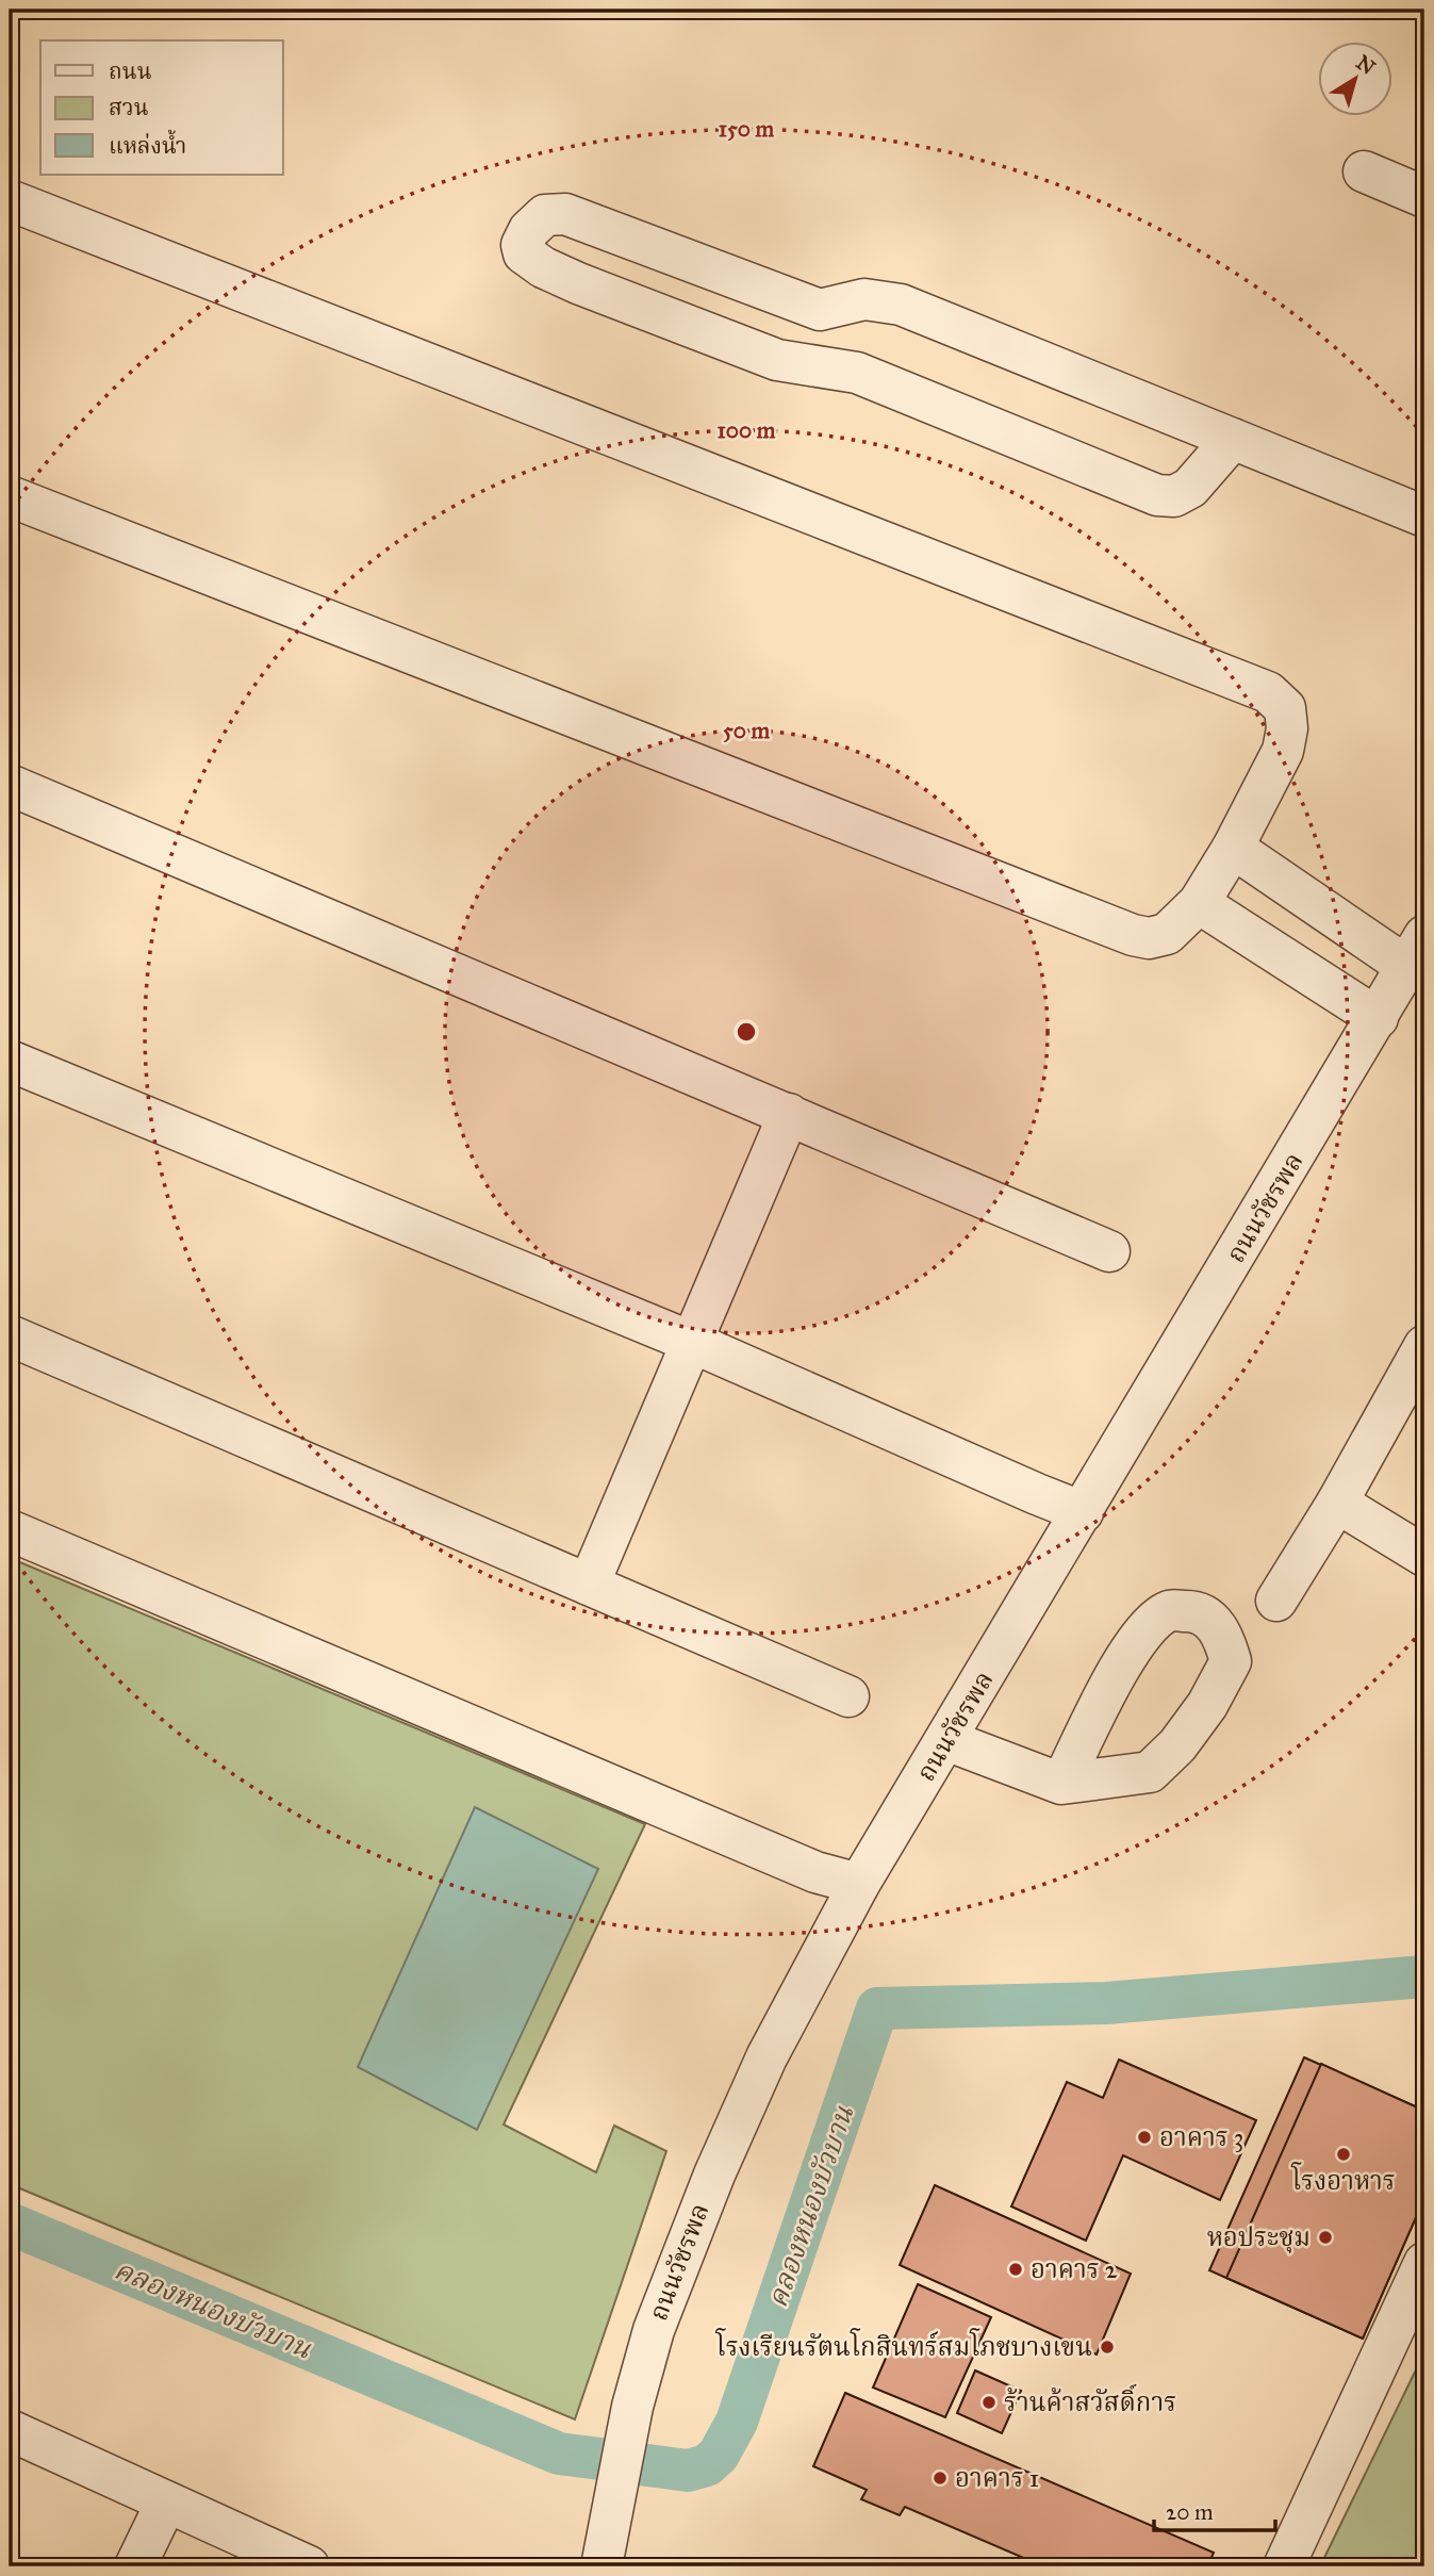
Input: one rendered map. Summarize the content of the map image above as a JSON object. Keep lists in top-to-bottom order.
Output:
{
  "streets": {
    "street": ["ถนนวัชรพล"]
  },
  "water": ["คลองหนองบัวบาน"],
  "places": [
    "อาคาร 3",
    "โรงอาหาร",
    "หอประชุม",
    "อาคาร 2",
    "โรงเรียนรัตนโกสินทร์สมโภชบางเขน",
    "ร้านค้าสวัสดิ์การ",
    "อาคาร 1"
  ],
  "legend": ["ถนน", "สวน", "แหล่งน้ำ"],
  "scale_bar": "20 m",
  "north": "top right",
  "rings": ["150 m", "100 m", "50 m"]
}
